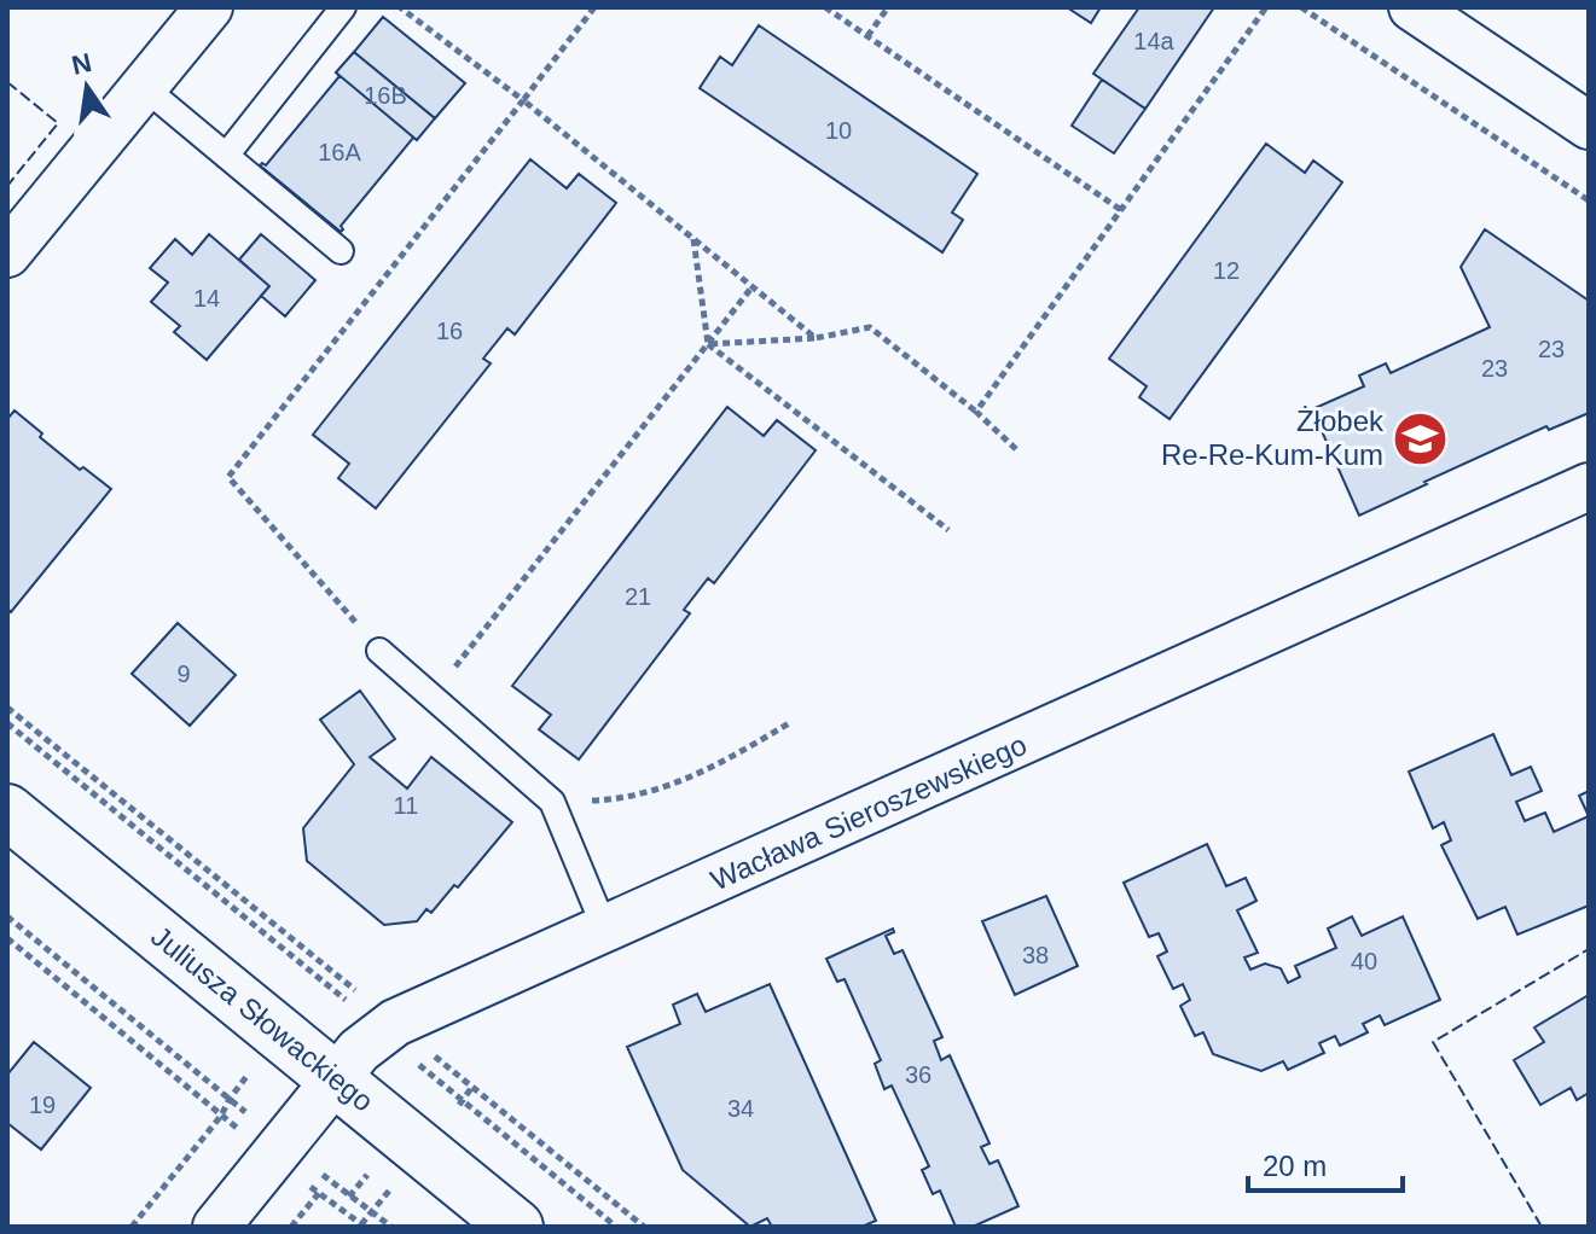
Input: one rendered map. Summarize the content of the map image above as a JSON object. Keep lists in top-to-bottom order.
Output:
{
  "streets": {
    "street": ["Wacława Sieroszewskiego", "Juliusza Słowackiego"]
  },
  "crossings": [
    ["Wacława Sieroszewskiego", "Juliusza Słowackiego"]
  ],
  "places": {
    "school or university": ["Żłobek Re-Re-Kum-Kum"]
  },
  "house_numbers": [
    "14a",
    "16B",
    "10",
    "16A",
    "12",
    "14",
    "16",
    "23",
    "23",
    "21",
    "9",
    "11",
    "38",
    "40",
    "36",
    "19",
    "34"
  ],
  "scale_bar": "20 m",
  "north": "top"
}
